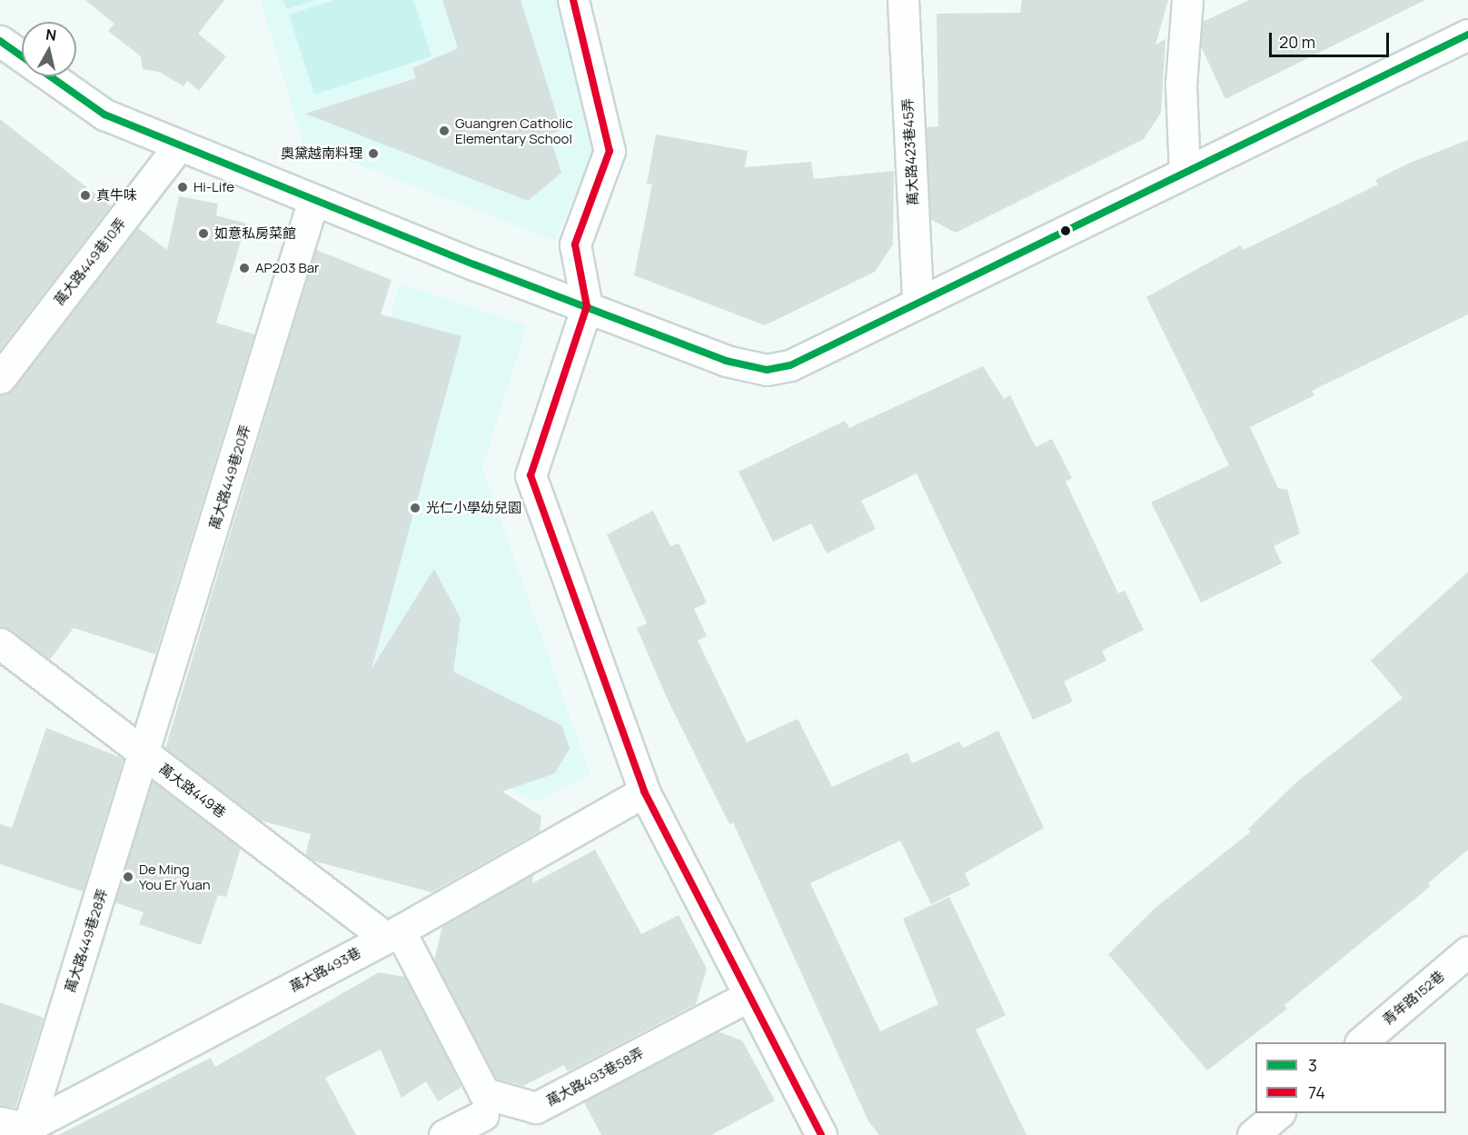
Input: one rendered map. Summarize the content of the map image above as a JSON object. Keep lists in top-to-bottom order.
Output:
{
  "streets": {
    "street": [
      "萬大路423巷45弄",
      "萬大路449巷10弄",
      "萬大路449巷20弄",
      "萬大路449巷",
      "萬大路449巷28弄",
      "萬大路493巷",
      "青年路152巷",
      "萬大路493巷58弄"
    ]
  },
  "crossings": [
    ["萬大路449巷20弄", "萬大路449巷"],
    ["萬大路449巷20弄", "萬大路449巷28弄"],
    ["萬大路449巷", "萬大路449巷28弄"],
    ["萬大路449巷", "萬大路493巷"],
    ["萬大路449巷", "萬大路493巷58弄"],
    ["萬大路449巷28弄", "萬大路493巷"],
    ["萬大路493巷", "萬大路493巷58弄"]
  ],
  "places": [
    "Guangren Catholic Elementary School",
    "奧黛越南料理",
    "Hi-Life",
    "真牛味",
    "如意私房菜館",
    "AP203 Bar",
    "光仁小學幼兒園",
    "De Ming You Er Yuan"
  ],
  "lines": ["transit line 74", "transit line 3"],
  "legend": ["3", "74"],
  "scale_bar": "20 m",
  "north": "top"
}
